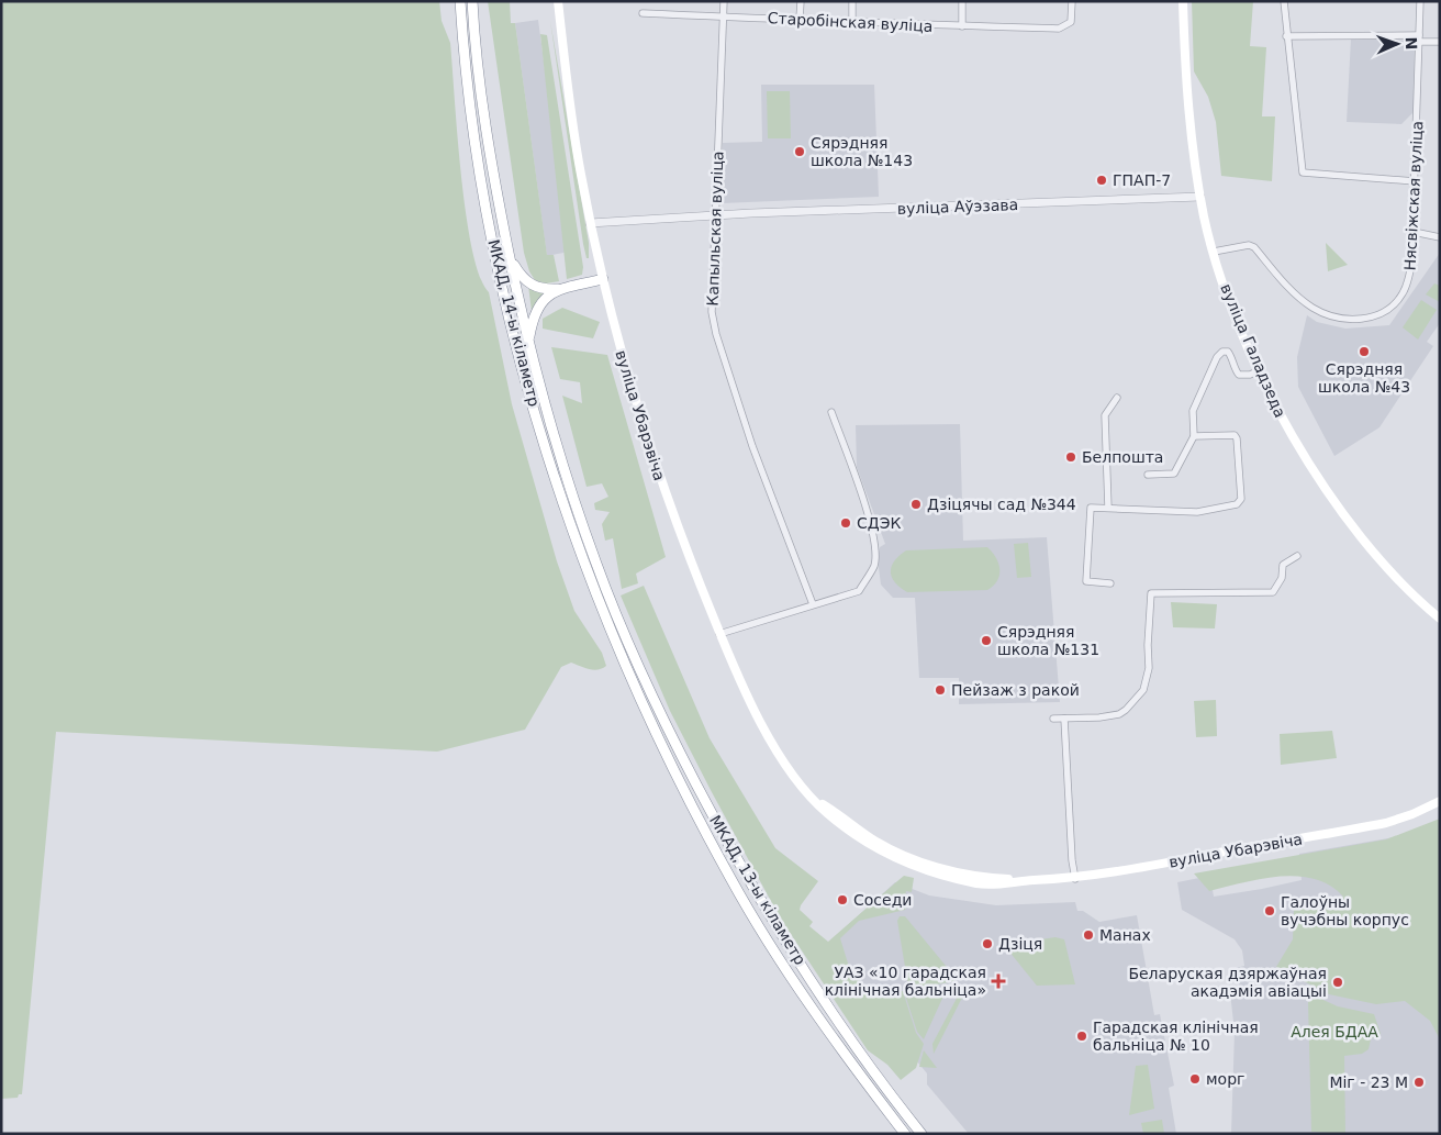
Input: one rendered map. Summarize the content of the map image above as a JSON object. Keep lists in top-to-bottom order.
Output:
{
  "streets": {
    "highway": ["МКАД, 14-ы кіламетр", "МКАД, 13-ы кіламетр"],
    "main road": ["вуліца Галадзеда", "вуліца Убарэвіча"],
    "street": [
      "Старобінская вуліца",
      "Нясвіжская вуліца",
      "вуліца Аўэзава",
      "Капыльская вуліца"
    ]
  },
  "crossings": [
    ["Старобінская вуліца", "Капыльская вуліца"],
    ["Нясвіжская вуліца", "вуліца Галадзеда"],
    ["вуліца Аўэзава", "Капыльская вуліца"],
    ["вуліца Аўэзава", "вуліца Галадзеда"],
    ["вуліца Аўэзава", "вуліца Убарэвіча"],
    ["МКАД, 14-ы кіламетр", "МКАД, 13-ы кіламетр"]
  ],
  "parks": ["Алея БДАА"],
  "places": {
    "other": [
      "Сярэдняя школа №143",
      "ГПАП-7",
      "Сярэдняя школа №43",
      "Белпошта",
      "Дзіцячы сад №344",
      "СДЭК",
      "Сярэдняя школа №131",
      "Пейзаж з ракой",
      "Соседи",
      "Галоўны вучэбны корпус",
      "Манах",
      "Дзіця",
      "Беларуская дзяржаўная акадэмія авіацыі",
      "Гарадская клінічная бальніца № 10",
      "морг",
      "Міг - 23 М"
    ],
    "health": ["УАЗ «10 гарадская клінічная бальніца»"]
  },
  "north": "right"
}
